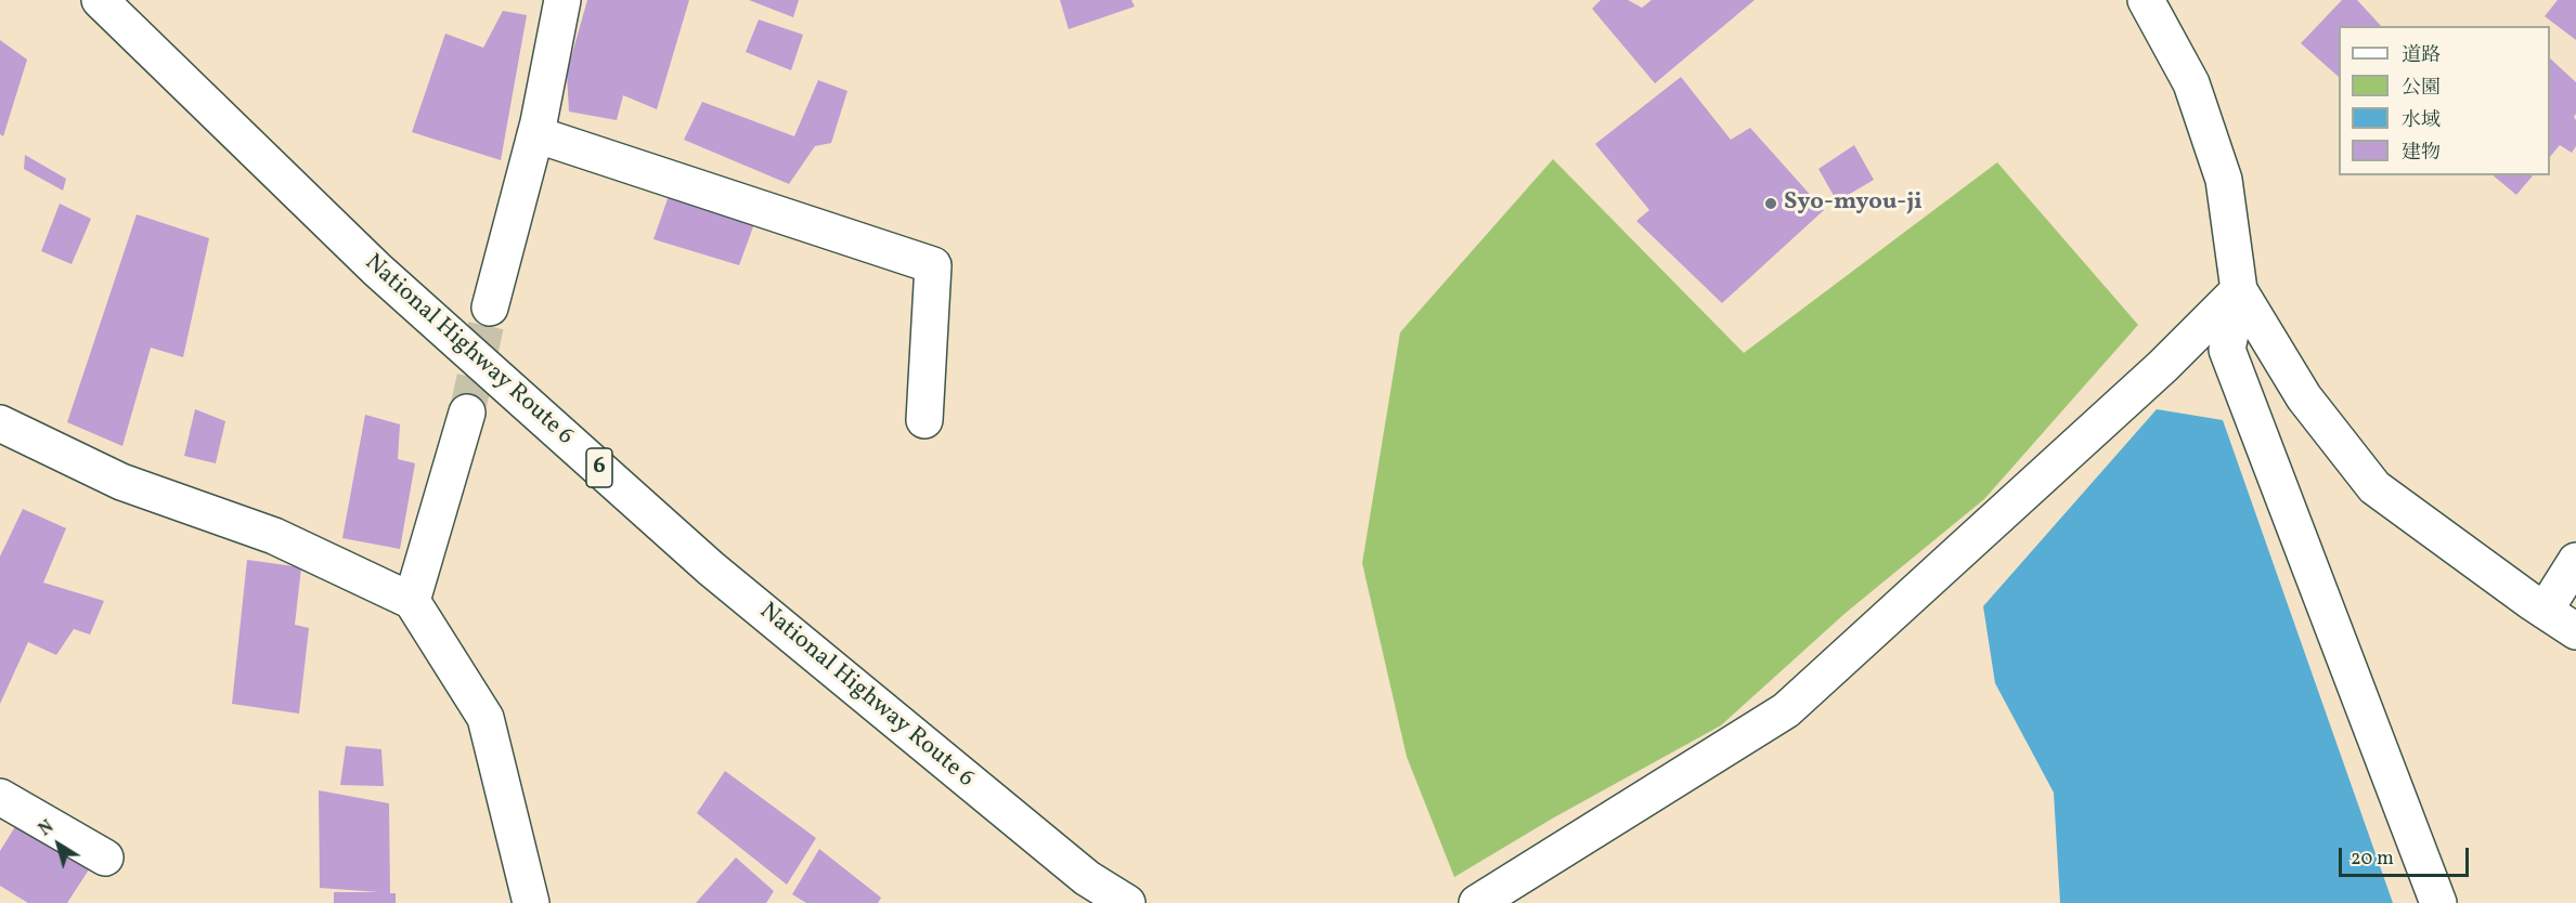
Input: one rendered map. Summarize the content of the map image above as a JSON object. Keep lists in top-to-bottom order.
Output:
{
  "streets": {
    "main road": ["National Highway Route 6", "6"]
  },
  "places": ["Syo-myou-ji"],
  "legend": [
    "道路",
    "公園",
    "水域",
    "建物"
  ],
  "scale_bar": "20 m",
  "north": "top left"
}
